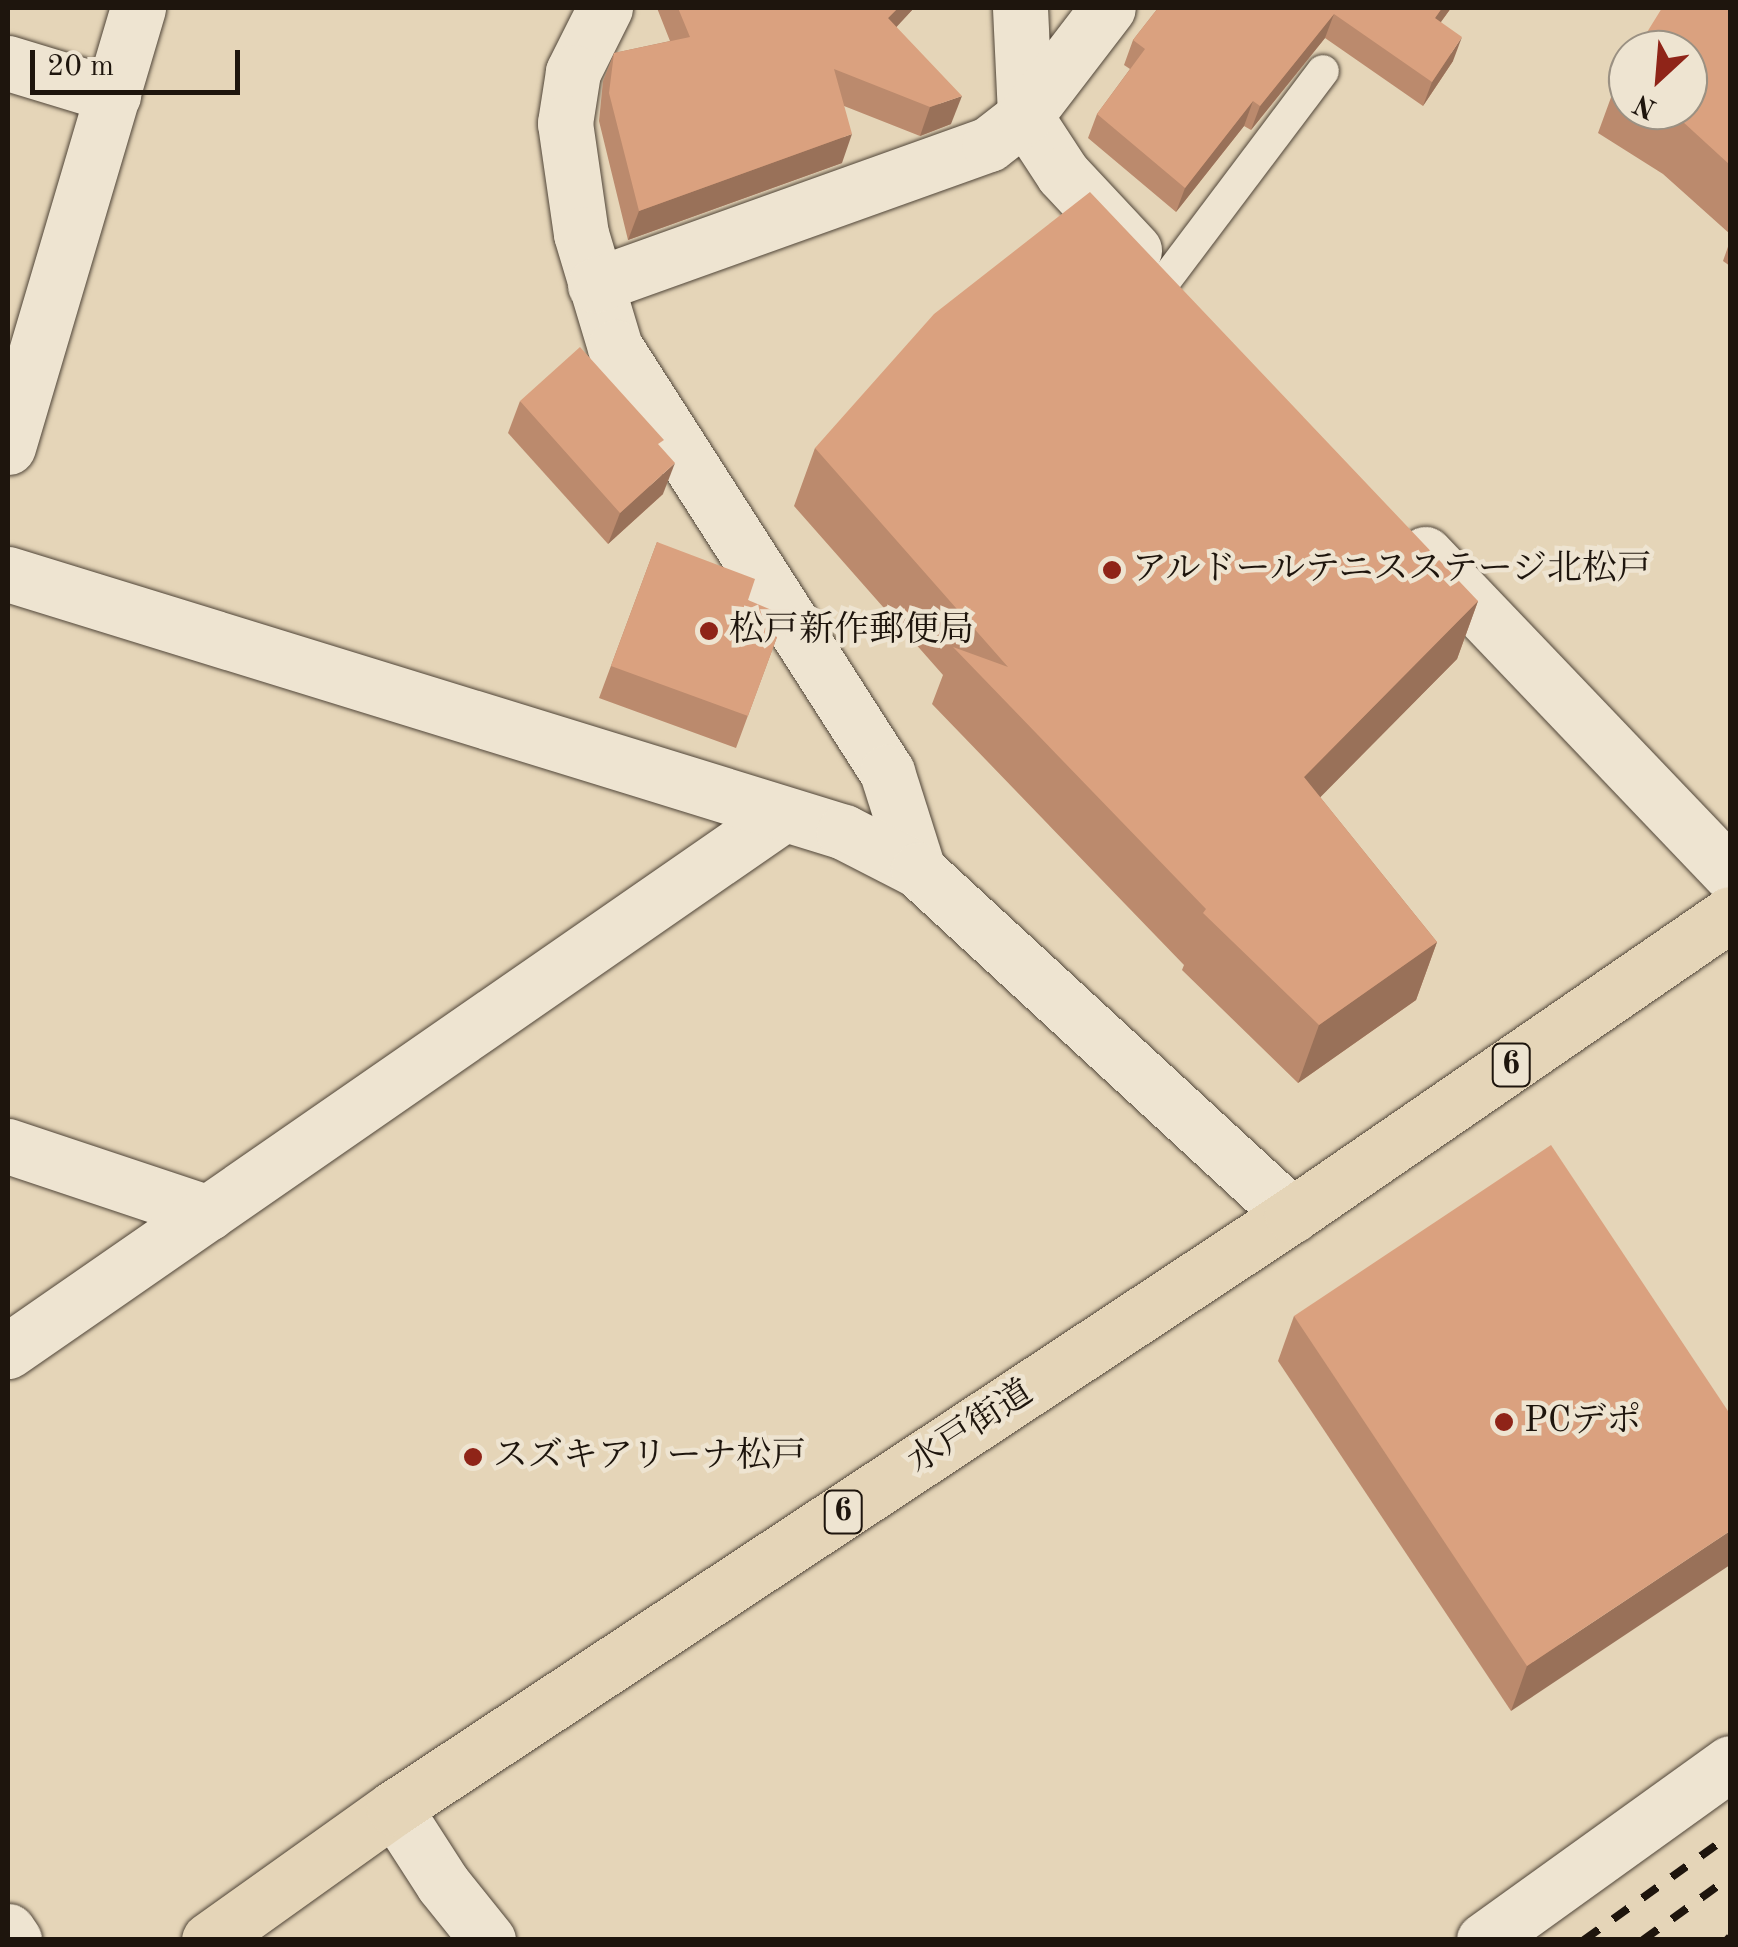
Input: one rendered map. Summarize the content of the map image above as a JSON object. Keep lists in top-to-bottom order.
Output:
{
  "streets": {
    "highway": ["6", "水戸街道"]
  },
  "places": [
    "アルドールテニスステージ北松戸",
    "松戸新作郵便局",
    "PCデポ",
    "スズキアリーナ松戸"
  ],
  "scale_bar": "20 m",
  "north": "bottom left"
}
